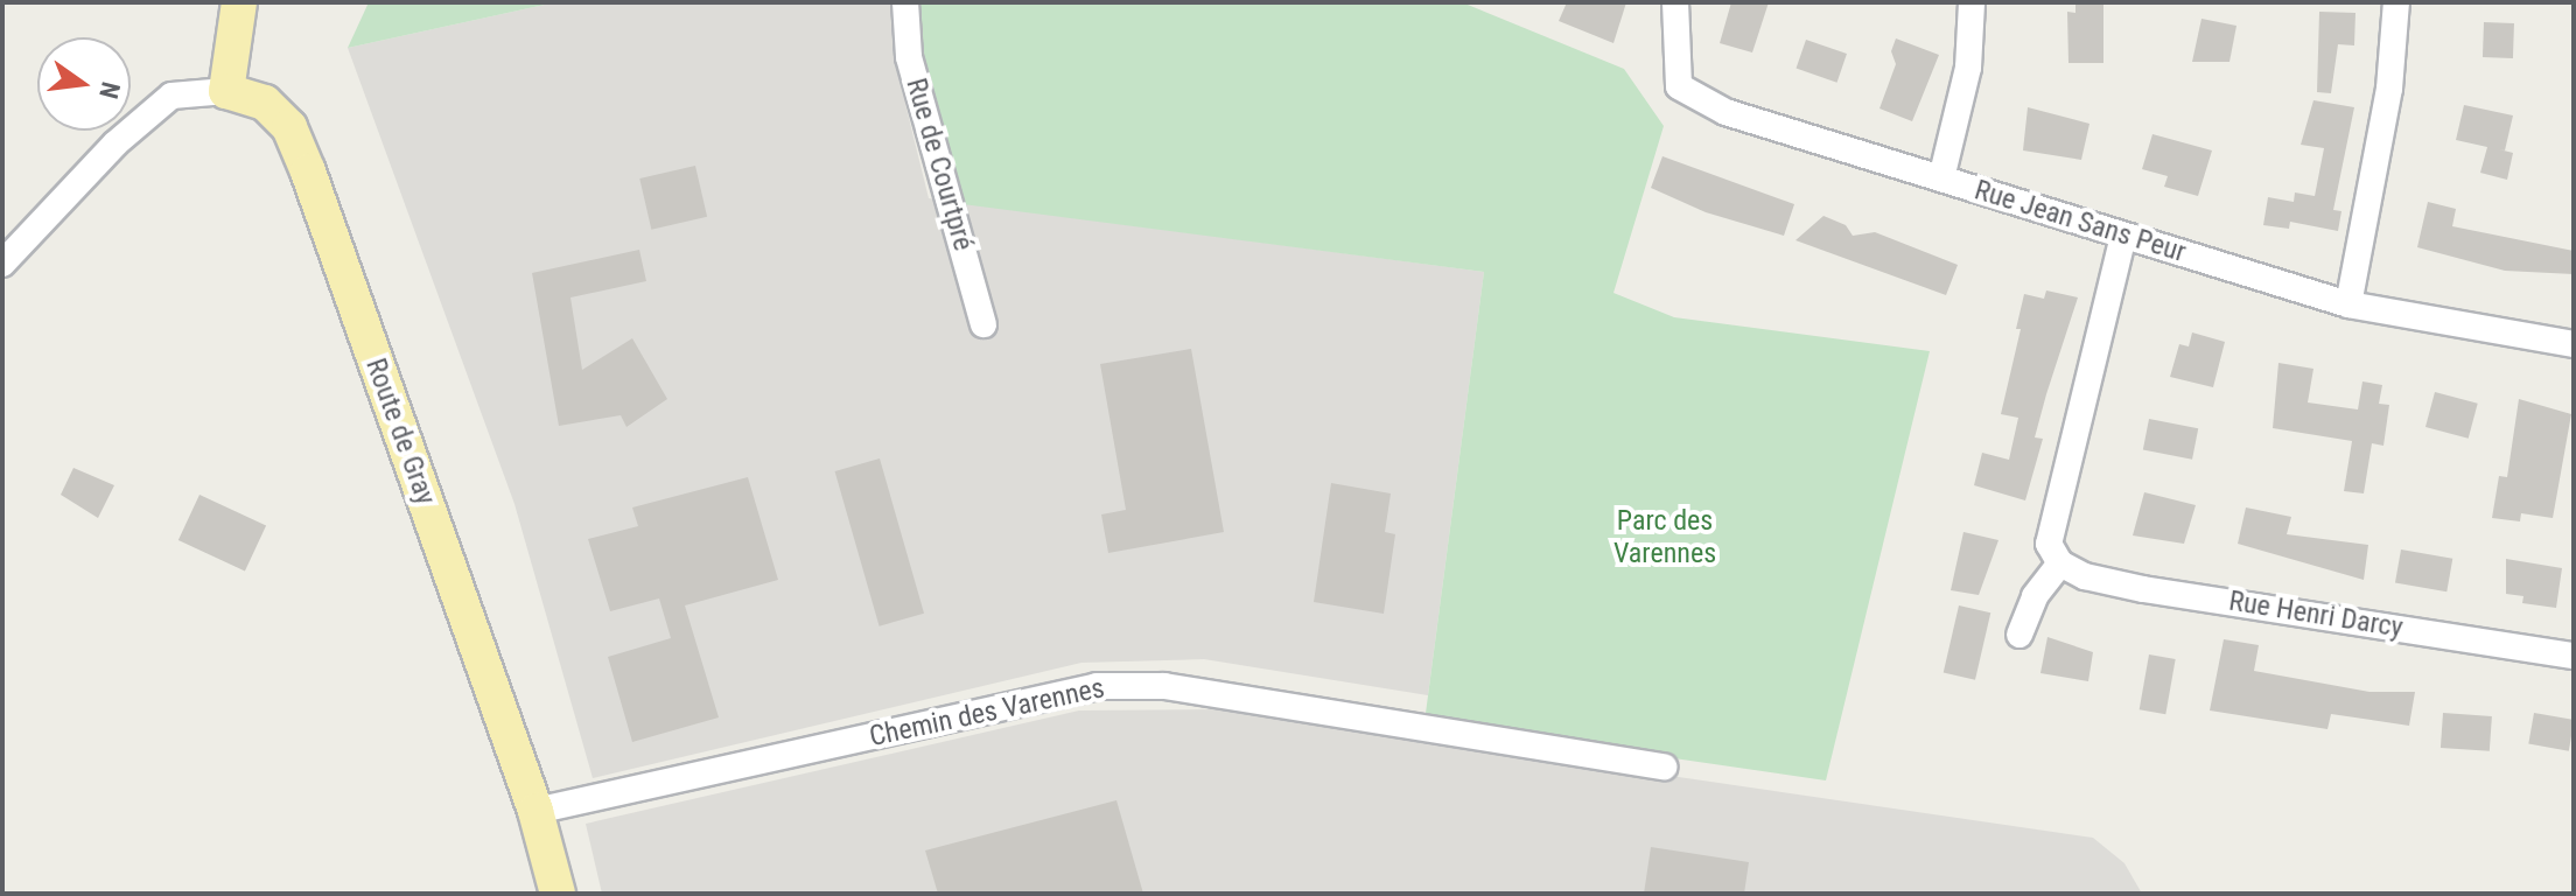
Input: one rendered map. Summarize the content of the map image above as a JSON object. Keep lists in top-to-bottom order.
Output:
{
  "streets": {
    "main road": ["Route de Gray"],
    "street": [
      "Rue de Courtpré",
      "Rue Jean Sans Peur",
      "Rue Henri Darcy",
      "Chemin des Varennes"
    ]
  },
  "crossings": [
    ["Route de Gray", "Chemin des Varennes"]
  ],
  "parks": ["Parc des Varennes"],
  "north": "right"
}
